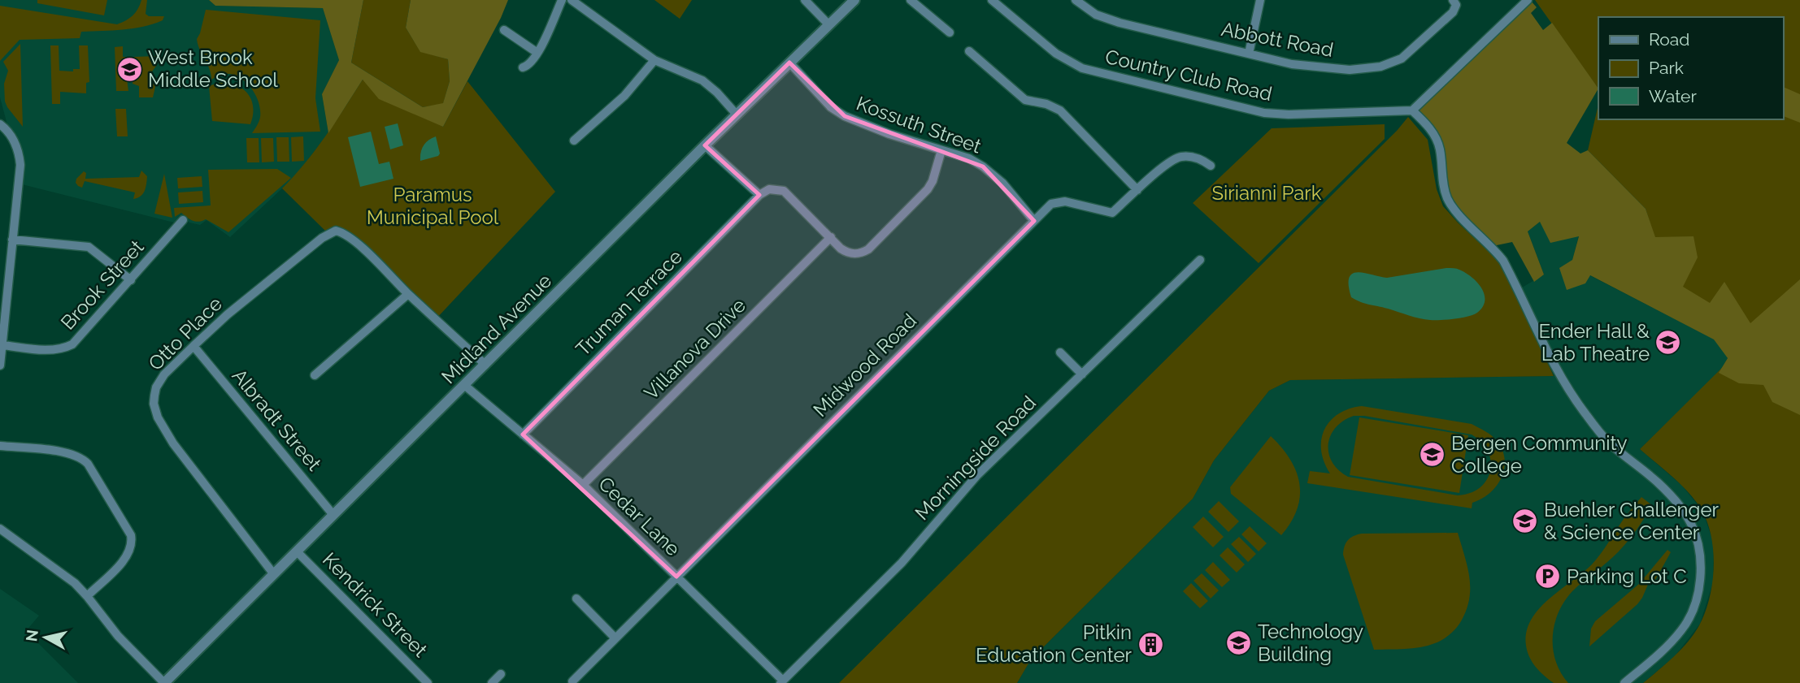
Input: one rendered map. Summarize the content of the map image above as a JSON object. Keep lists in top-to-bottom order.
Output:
{
  "streets": {
    "street": [
      "Abbott Road",
      "Country Club Road",
      "Kossuth Street",
      "Brook Street",
      "Truman Terrace",
      "Midland Avenue",
      "Otto Place",
      "Villanova Drive",
      "Midwood Road",
      "Albradt Street",
      "Morningside Road",
      "Cedar Lane",
      "Kendrick Street"
    ]
  },
  "crossings": [
    ["Kossuth Street", "Midland Avenue"],
    ["Kossuth Street", "Midwood Road"],
    ["Truman Terrace", "Cedar Lane"],
    ["Midland Avenue", "Otto Place"],
    ["Midland Avenue", "Albradt Street"],
    ["Midland Avenue", "Cedar Lane"],
    ["Midland Avenue", "Kendrick Street"],
    ["Otto Place", "Albradt Street"],
    ["Villanova Drive", "Cedar Lane"],
    ["Midwood Road", "Cedar Lane"],
    ["Morningside Road", "Cedar Lane"]
  ],
  "parks": ["Sirianni Park", "Paramus Municipal Pool"],
  "places": {
    "school or university": [
      "West Brook Middle School",
      "Ender Hall & Lab Theatre",
      "Bergen Community College",
      "Buehler Challenger & Science Center",
      "Technology Building"
    ],
    "parking": ["Parking Lot C"],
    "building": ["Pitkin Education Center"]
  },
  "legend": ["Road", "Park", "Water"],
  "north": "left"
}
